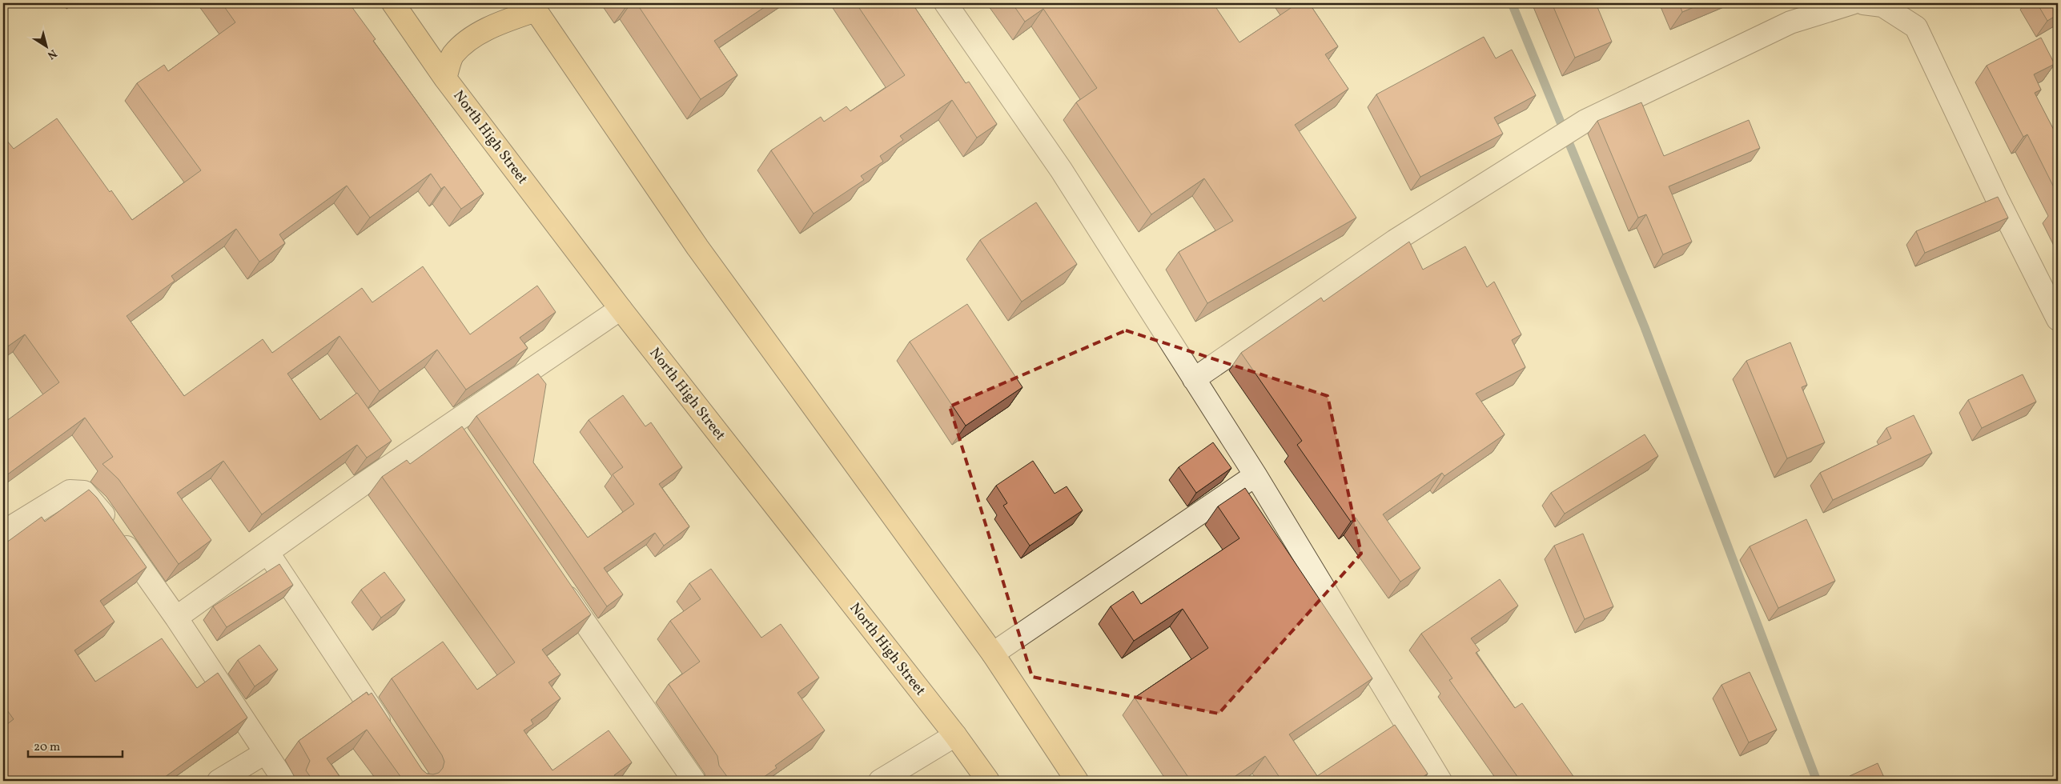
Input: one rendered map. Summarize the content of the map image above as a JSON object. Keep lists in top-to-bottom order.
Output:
{
  "streets": {
    "highway": ["North High Street"]
  },
  "scale_bar": "20 m",
  "north": "bottom right"
}
